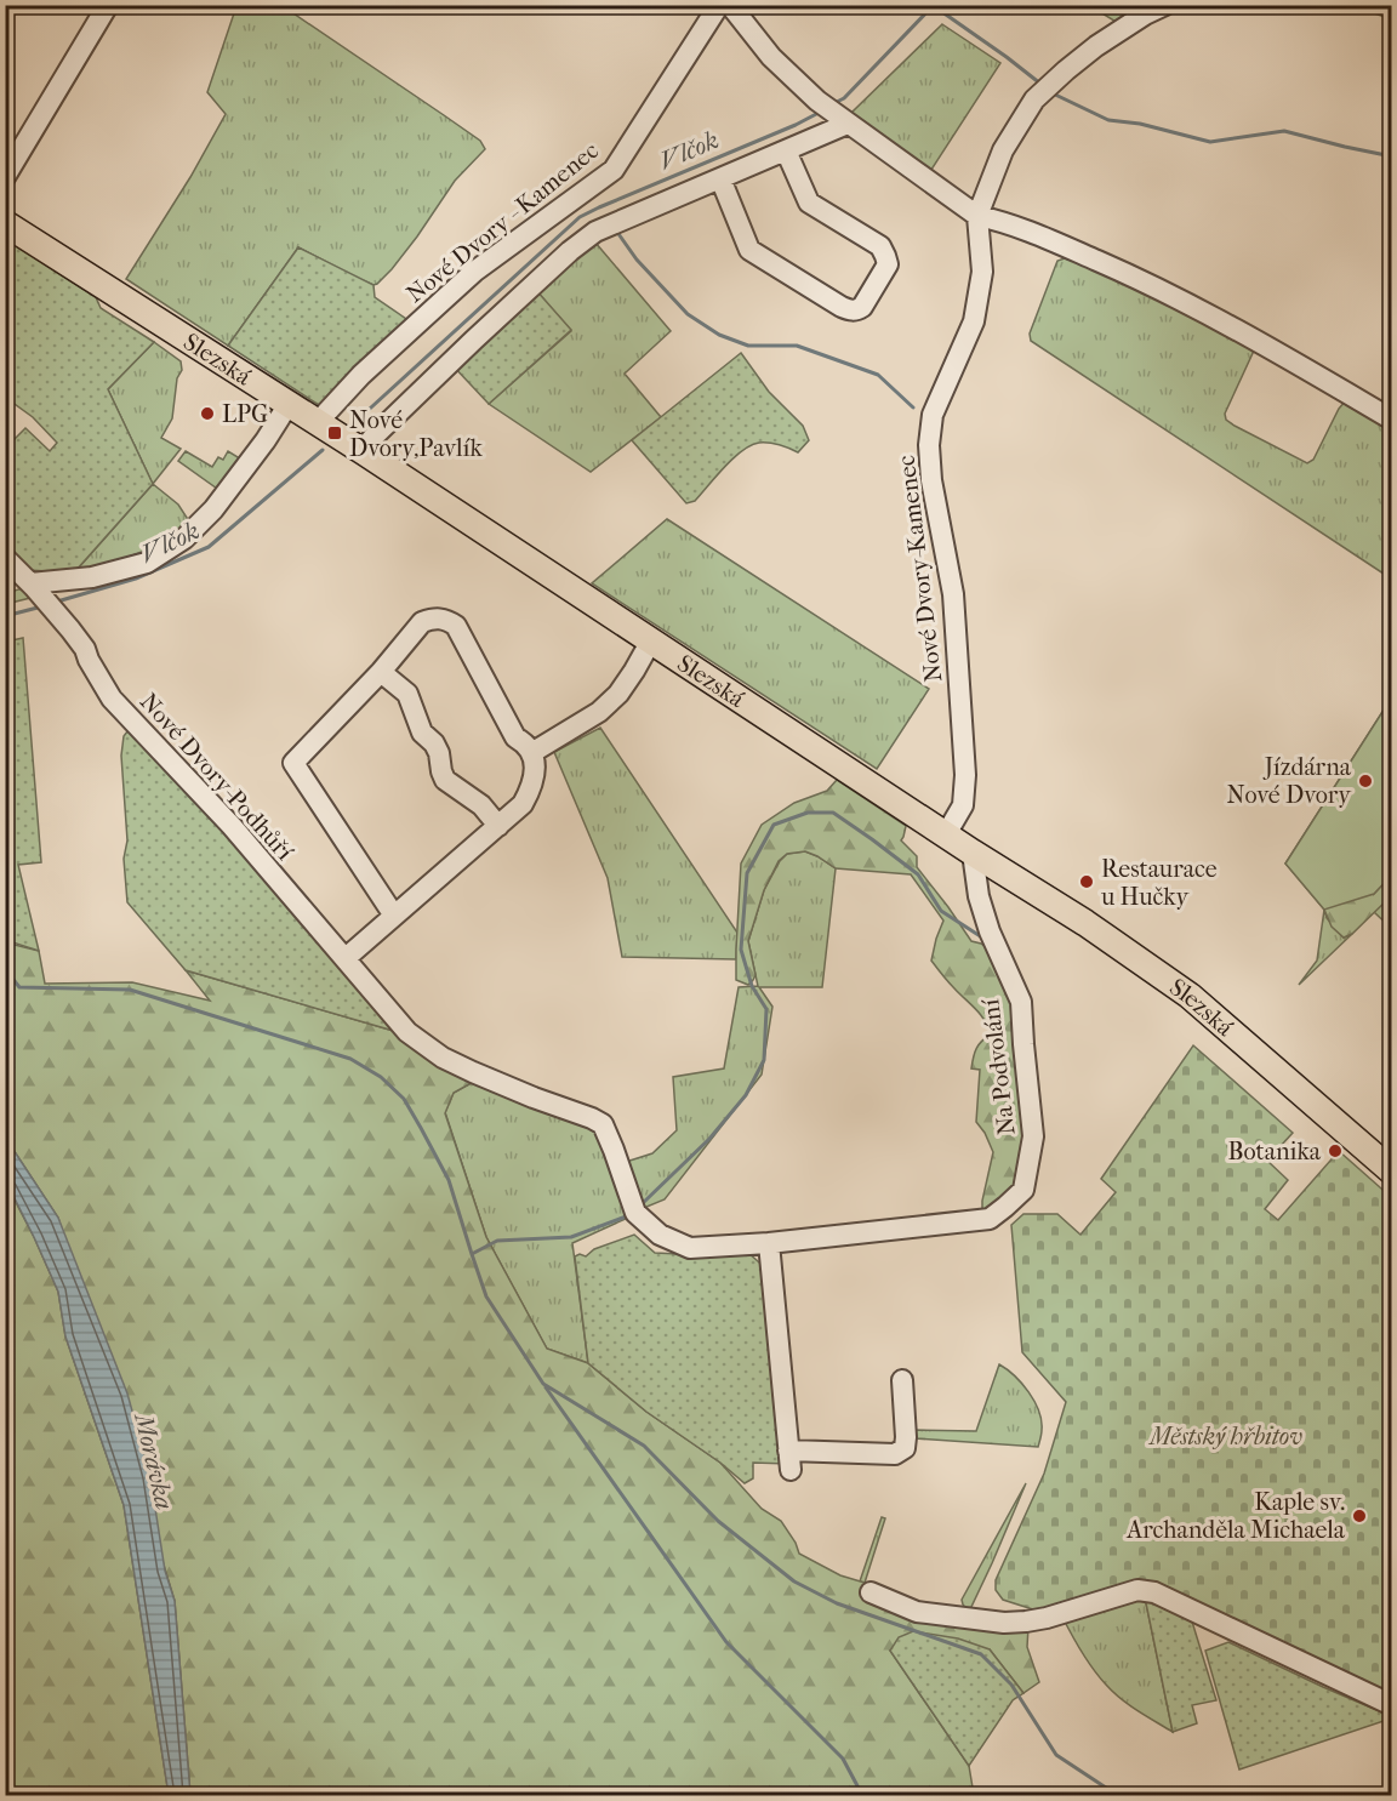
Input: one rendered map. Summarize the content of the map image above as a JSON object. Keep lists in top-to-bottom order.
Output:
{
  "streets": {
    "main road": ["Slezská"],
    "street": [
      "Nové Dvory - Kamenec",
      "Nové Dvory-Kamenec",
      "Nové Dvory-Podhůří",
      "Na Podvolání"
    ]
  },
  "crossings": [
    ["Nové Dvory - Kamenec", "Slezská"],
    ["Slezská", "Nové Dvory-Kamenec"],
    ["Slezská", "Na Podvolání"],
    ["Nové Dvory-Podhůří", "Na Podvolání"]
  ],
  "water": ["Vlčok", "Morávka"],
  "parks": ["Městský hřbitov"],
  "places": {
    "other": [
      "LPG",
      "Jízdárna Nové Dvory",
      "Restaurace u Hučky",
      "Botanika",
      "Kaple sv. Archanděla Michaela"
    ],
    "transit": ["Nové Dvory,Pavlík"]
  }
}
